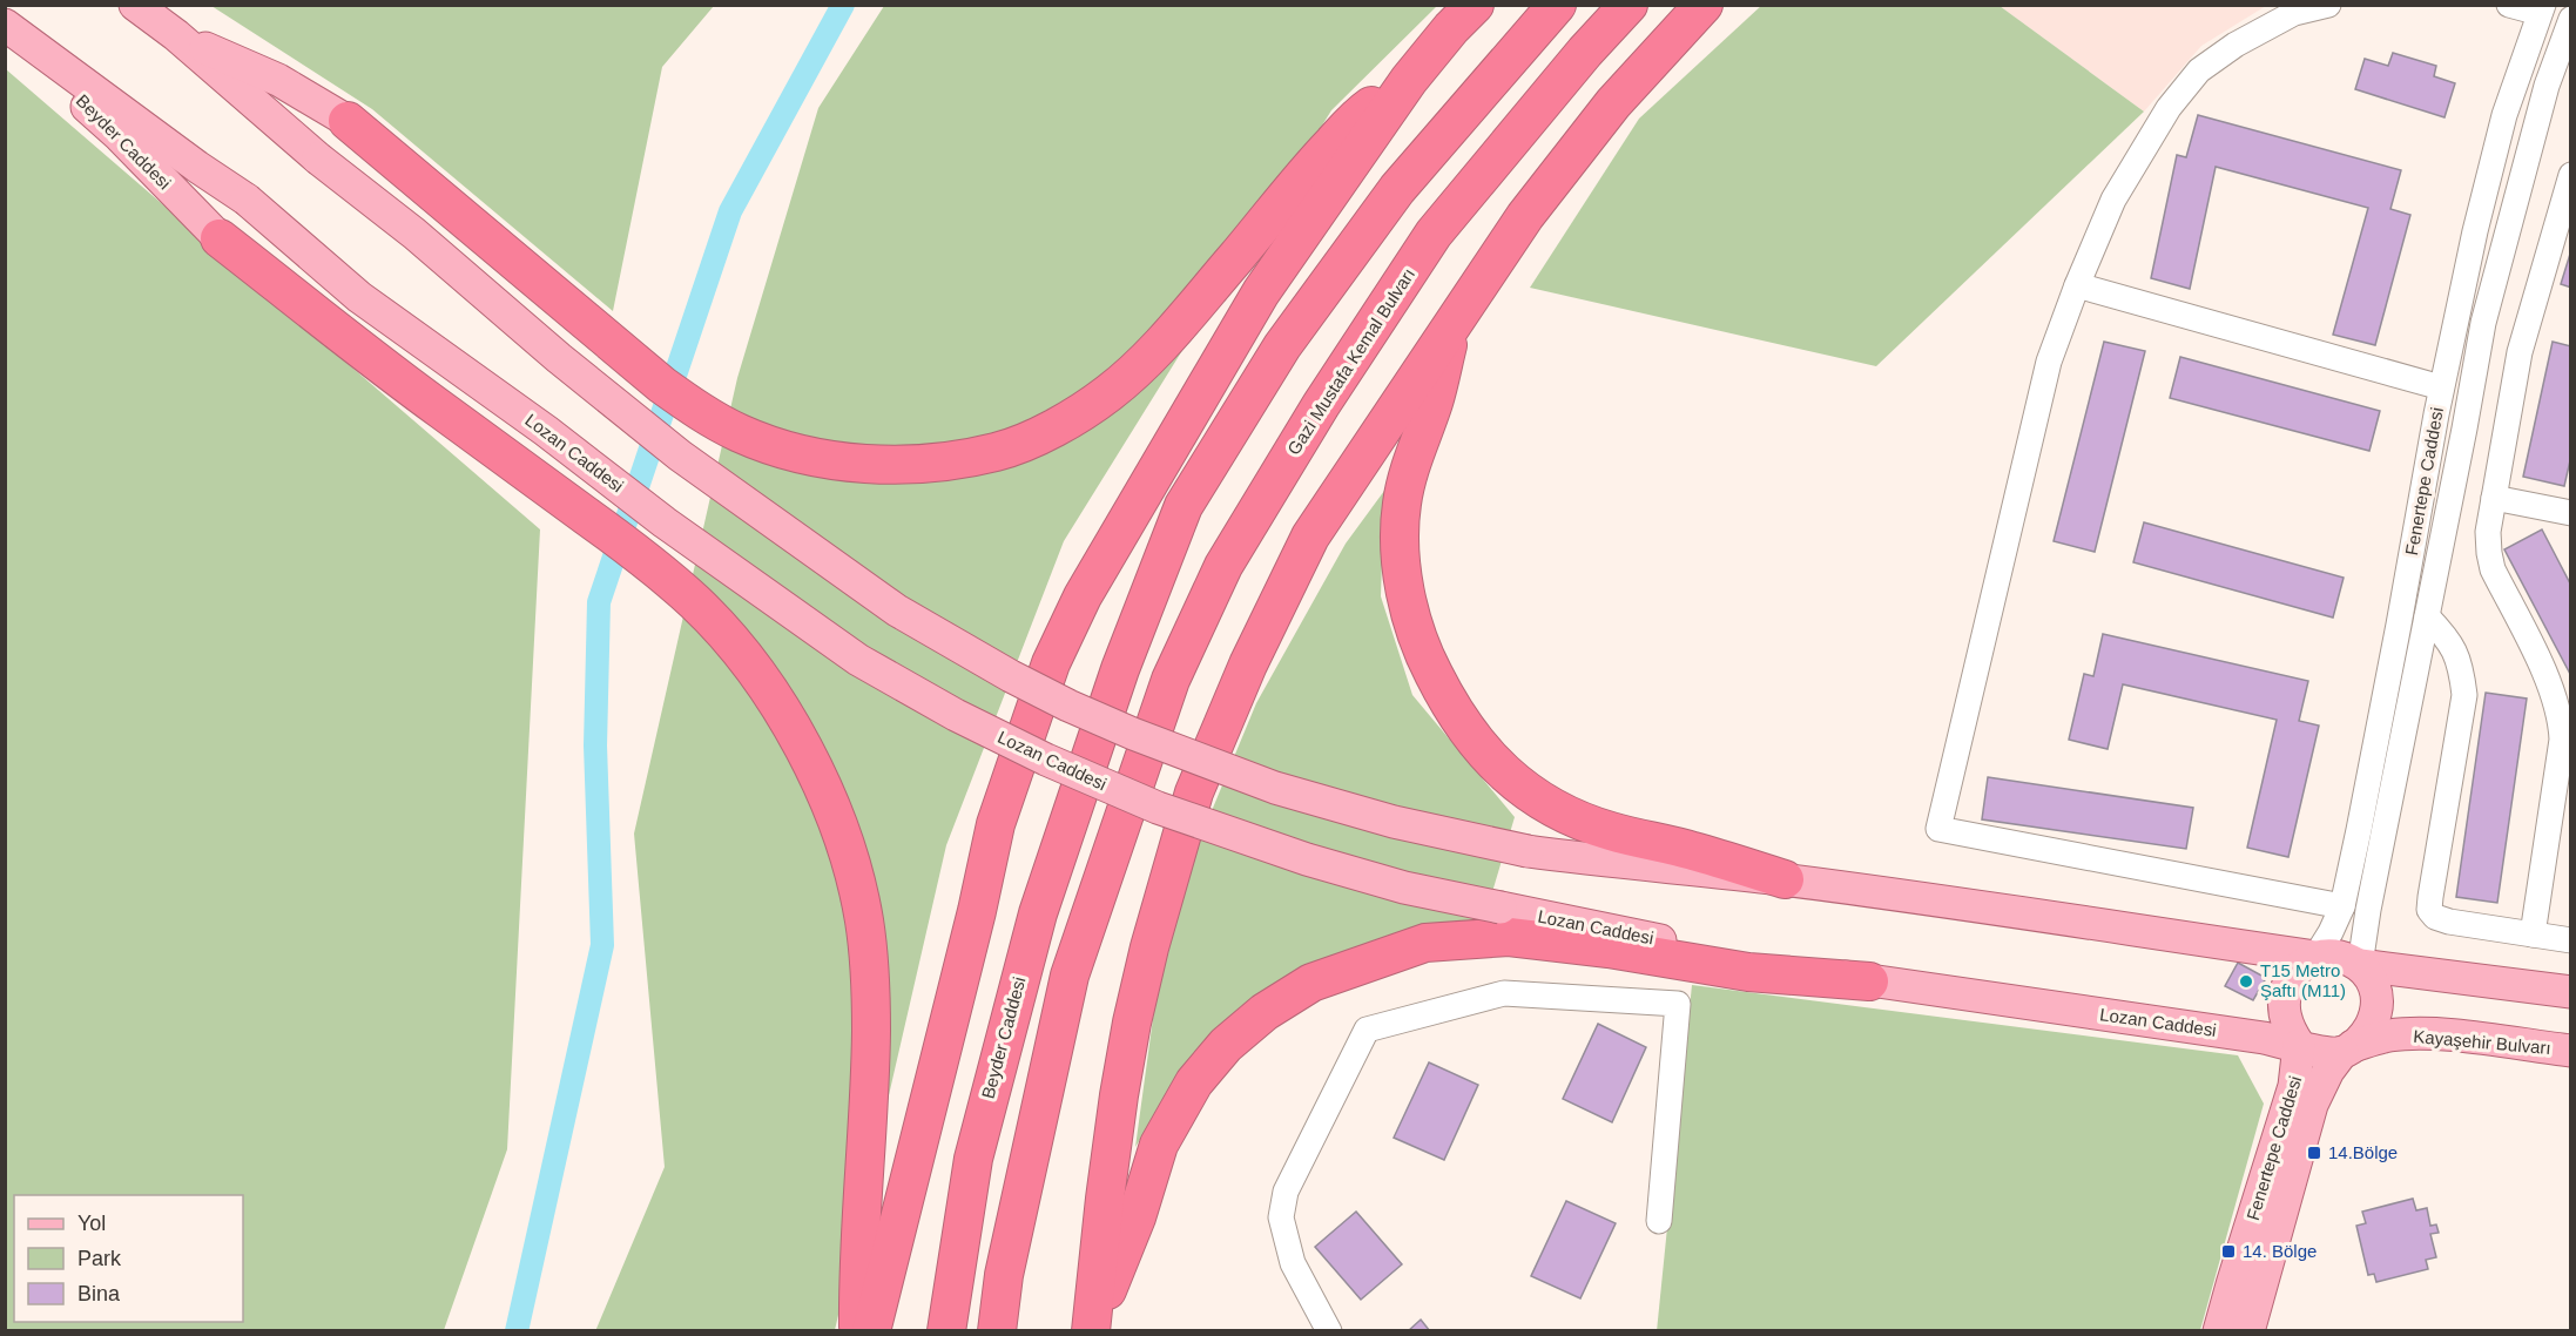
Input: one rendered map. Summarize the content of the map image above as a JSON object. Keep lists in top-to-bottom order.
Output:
{
  "streets": {
    "highway": ["Beyder Caddesi", "Gazi Mustafa Kemal Bulvarı"],
    "main road": ["Lozan Caddesi", "Fenertepe Caddesi", "Kayaşehir Bulvarı"]
  },
  "crossings": [
    ["Beyder Caddesi", "Lozan Caddesi"],
    ["Lozan Caddesi", "Fenertepe Caddesi"],
    ["Lozan Caddesi", "Kayaşehir Bulvarı"],
    ["Fenertepe Caddesi", "Kayaşehir Bulvarı"]
  ],
  "places": {
    "other": ["T15 Metro Şaftı (M11)"],
    "transit": ["14.Bölge", "14. Bölge"]
  },
  "legend": ["Yol", "Park", "Bina"]
}
